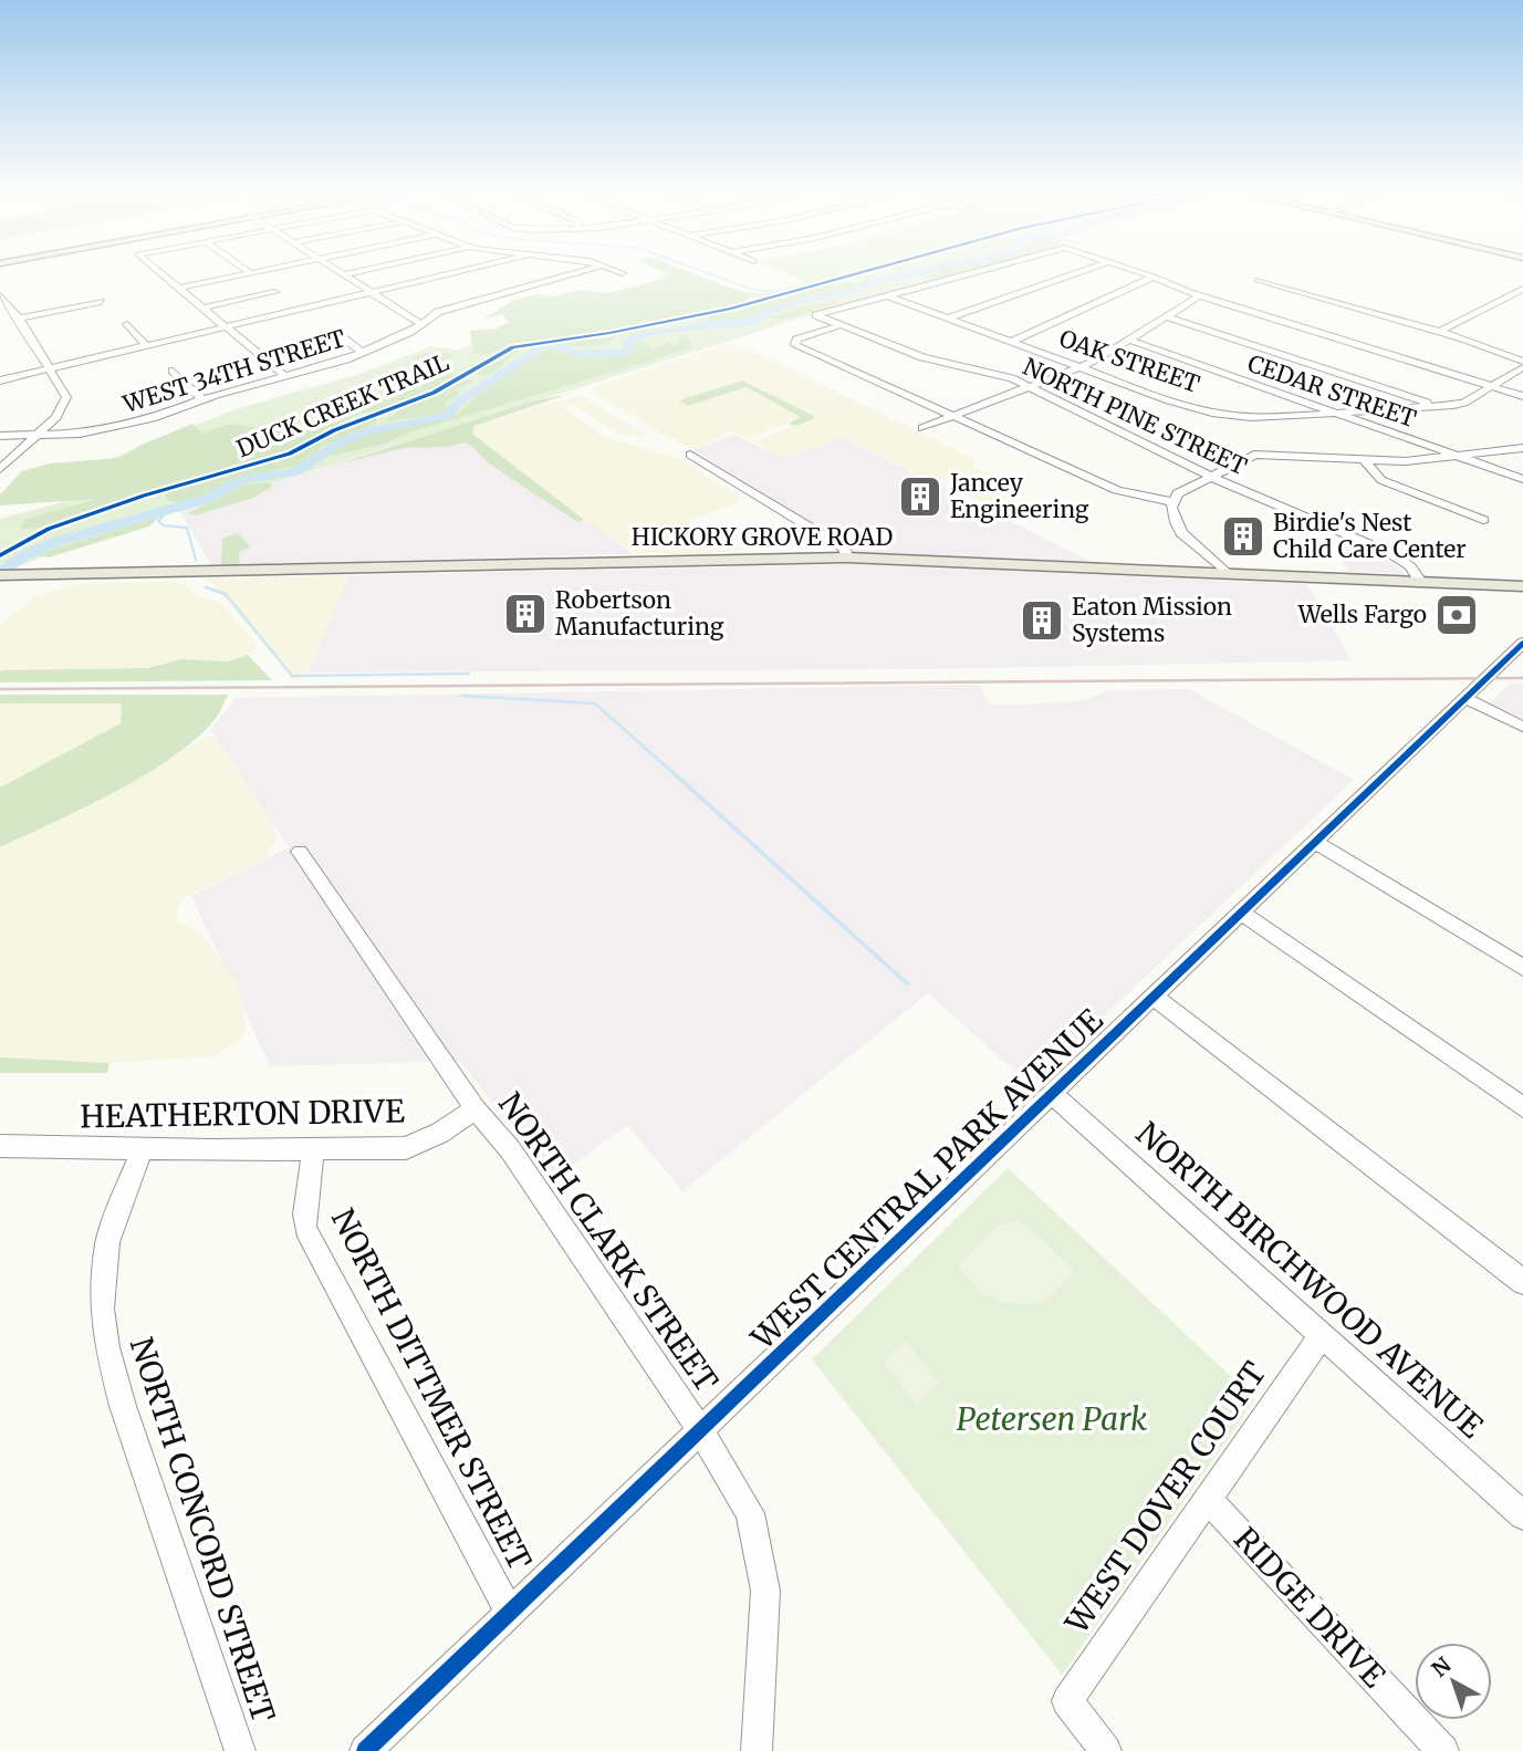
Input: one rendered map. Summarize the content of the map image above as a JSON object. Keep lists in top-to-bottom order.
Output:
{
  "streets": {
    "main road": ["HICKORY GROVE ROAD"],
    "street": [
      "OAK STREET",
      "WEST 34TH STREET",
      "CEDAR STREET",
      "NORTH PINE STREET",
      "HEATHERTON DRIVE",
      "WEST CENTRAL PARK AVENUE",
      "NORTH CLARK STREET",
      "NORTH BIRCHWOOD AVENUE",
      "NORTH DITTMER STREET",
      "WEST DOVER COURT",
      "NORTH CONCORD STREET",
      "RIDGE DRIVE"
    ],
    "cycle path": ["DUCK CREEK TRAIL"]
  },
  "crossings": [
    ["OAK STREET", "CEDAR STREET"],
    ["OAK STREET", "NORTH PINE STREET"],
    ["NORTH PINE STREET", "HICKORY GROVE ROAD"],
    ["HEATHERTON DRIVE", "NORTH CLARK STREET"],
    ["HEATHERTON DRIVE", "NORTH DITTMER STREET"],
    ["HEATHERTON DRIVE", "NORTH CONCORD STREET"],
    ["WEST CENTRAL PARK AVENUE", "NORTH CLARK STREET"],
    ["WEST CENTRAL PARK AVENUE", "NORTH BIRCHWOOD AVENUE"],
    ["WEST CENTRAL PARK AVENUE", "NORTH DITTMER STREET"],
    ["NORTH BIRCHWOOD AVENUE", "WEST DOVER COURT"],
    ["WEST DOVER COURT", "RIDGE DRIVE"]
  ],
  "parks": ["Petersen Park"],
  "places": {
    "building": [
      "Jancey Engineering",
      "Birdie's Nest Child Care Center",
      "Robertson Manufacturing",
      "Eaton Mission Systems"
    ],
    "bank": ["Wells Fargo"]
  },
  "north": "top left"
}
